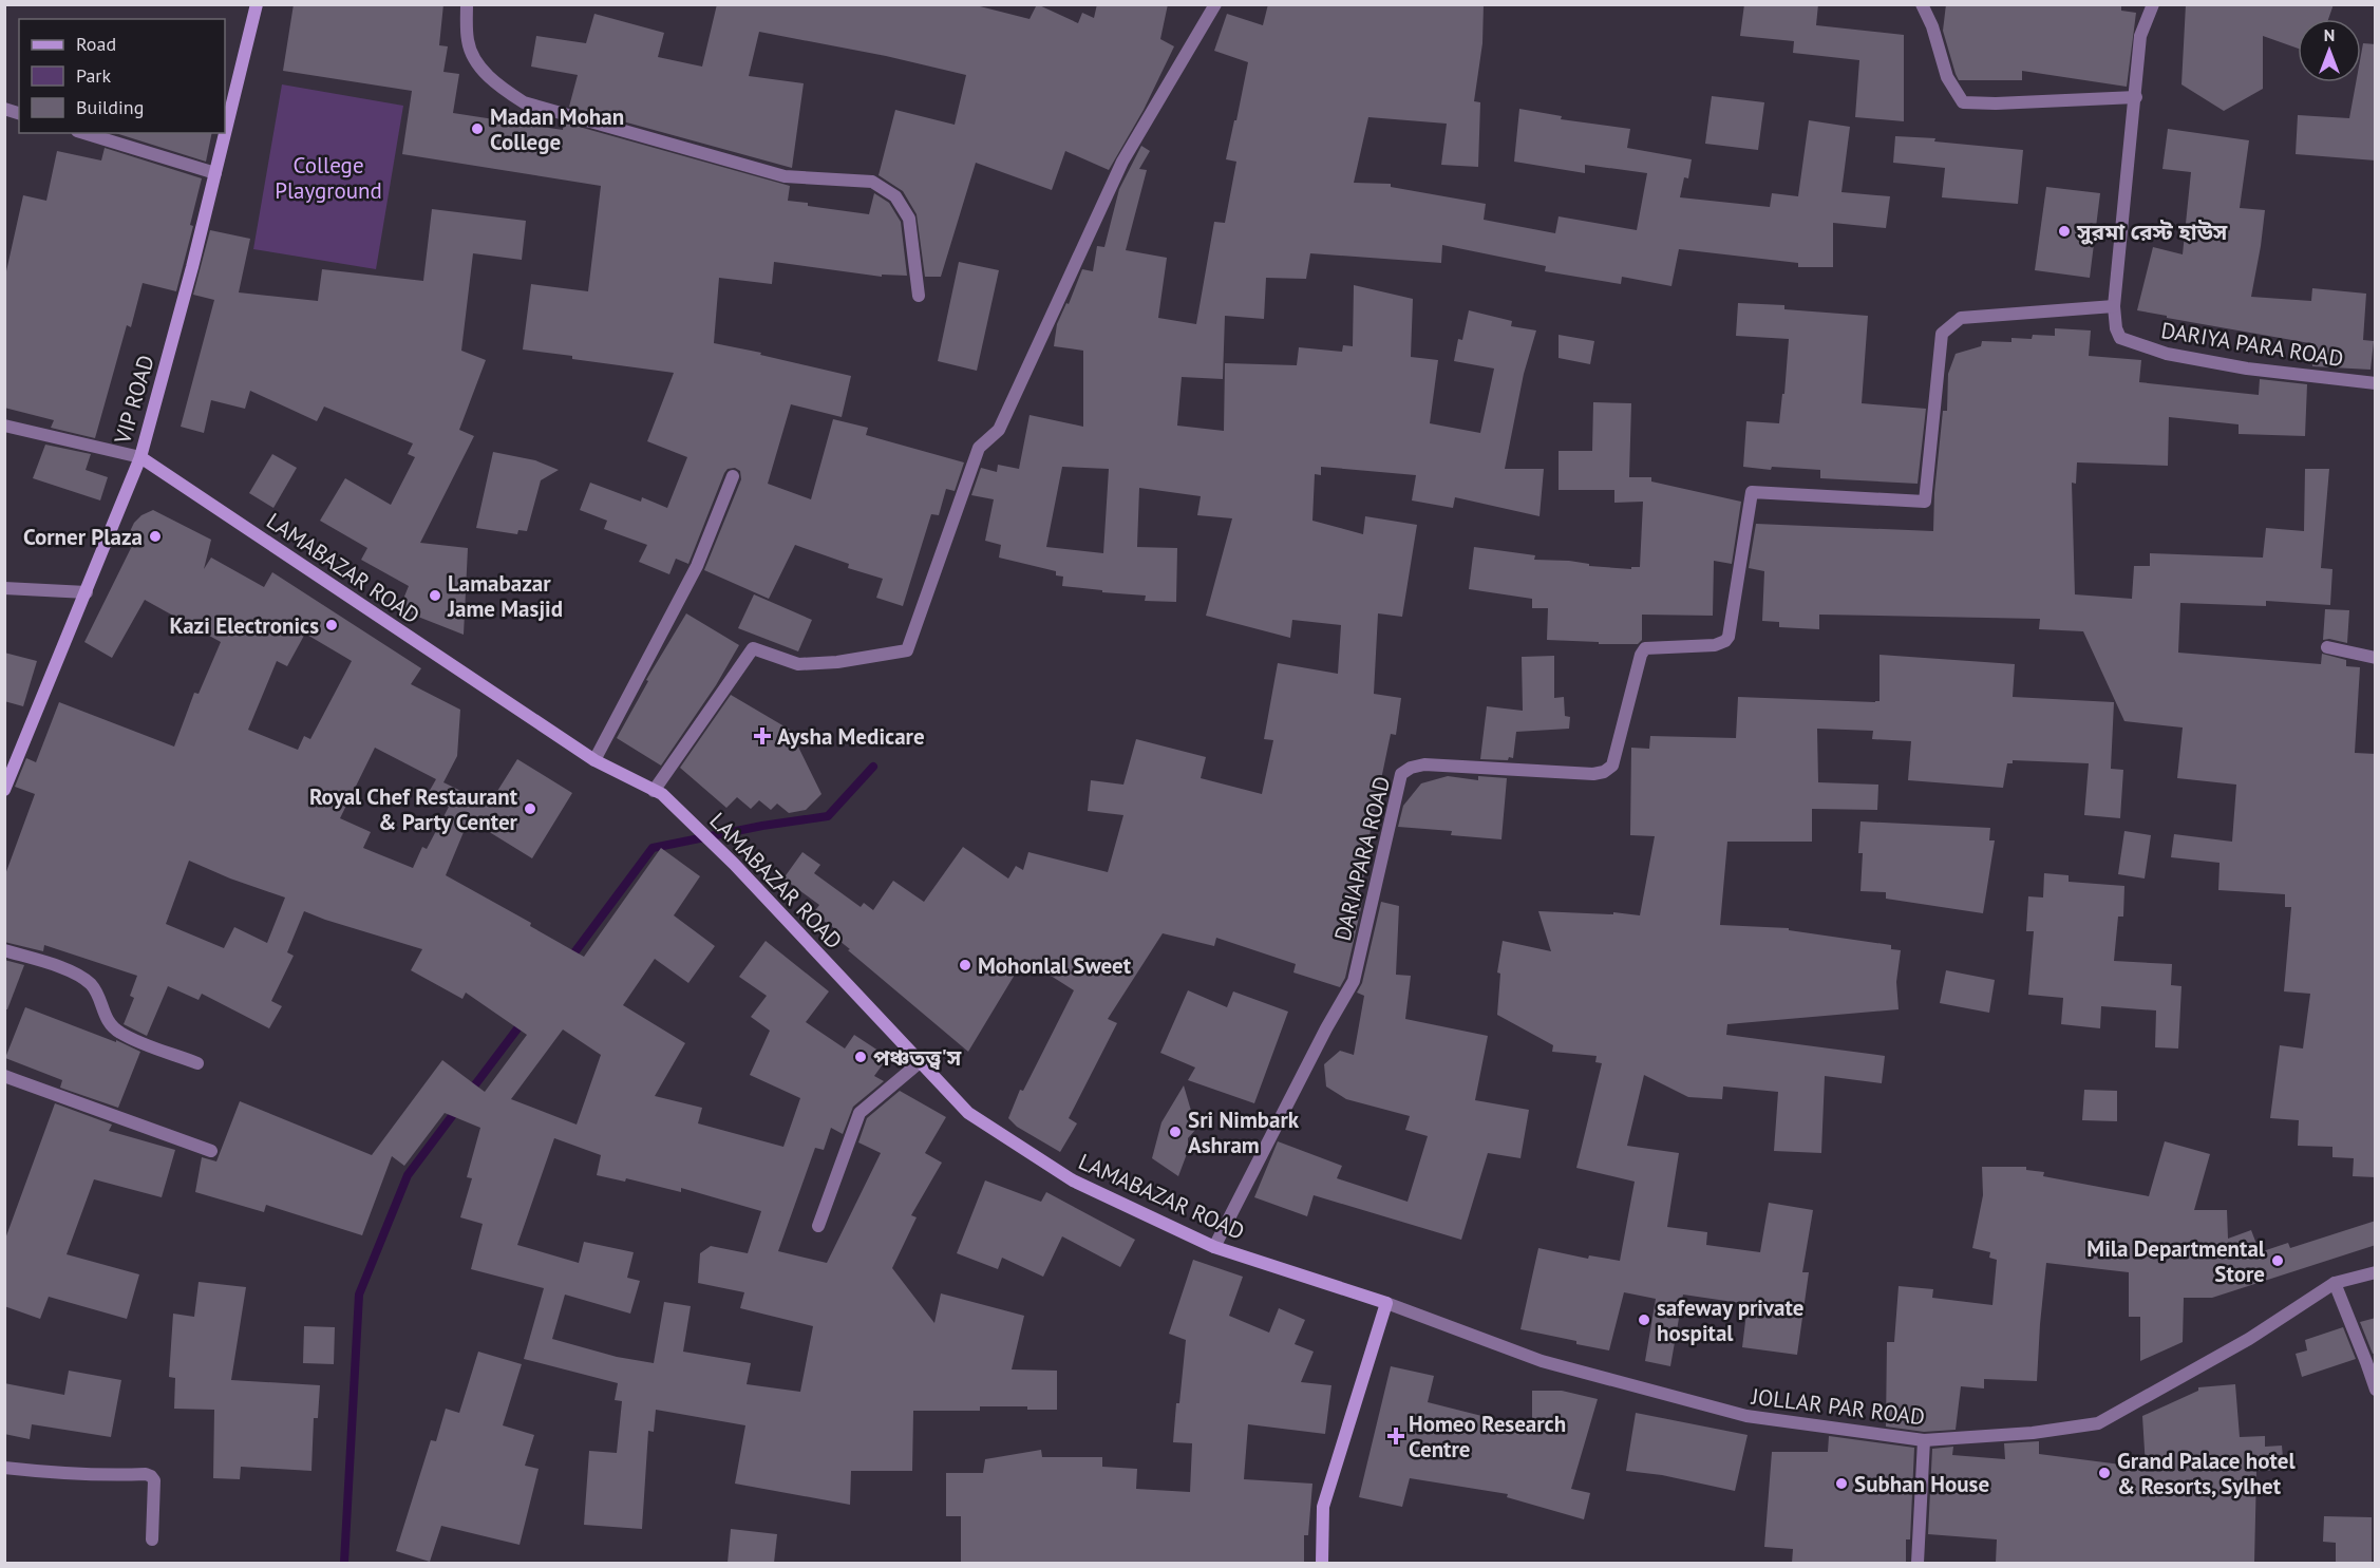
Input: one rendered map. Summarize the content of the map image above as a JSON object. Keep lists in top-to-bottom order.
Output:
{
  "streets": {
    "street": [
      "DARIYA PARA ROAD",
      "VIP ROAD",
      "LAMABAZAR ROAD",
      "DARIAPARA ROAD",
      "JOLLAR PAR ROAD"
    ]
  },
  "crossings": [
    ["DARIYA PARA ROAD", "DARIAPARA ROAD"],
    ["VIP ROAD", "LAMABAZAR ROAD"],
    ["LAMABAZAR ROAD", "DARIAPARA ROAD"],
    ["LAMABAZAR ROAD", "JOLLAR PAR ROAD"]
  ],
  "parks": ["College Playground"],
  "places": {
    "other": [
      "Madan Mohan College",
      "সুরমা রেস্ট হাউস",
      "Corner Plaza",
      "Lamabazar Jame Masjid",
      "Kazi Electronics",
      "Royal Chef Restaurant & Party Center",
      "Mohonlal Sweet",
      "পঞ্চতত্ত্ব'স",
      "Sri Nimbark Ashram",
      "Mila Departmental Store",
      "safeway private hospital",
      "Grand Palace hotel & Resorts, Sylhet",
      "Subhan House"
    ],
    "health": ["Aysha Medicare", "Homeo Research Centre"]
  },
  "legend": ["Road", "Park", "Building"],
  "north": "top"
}
